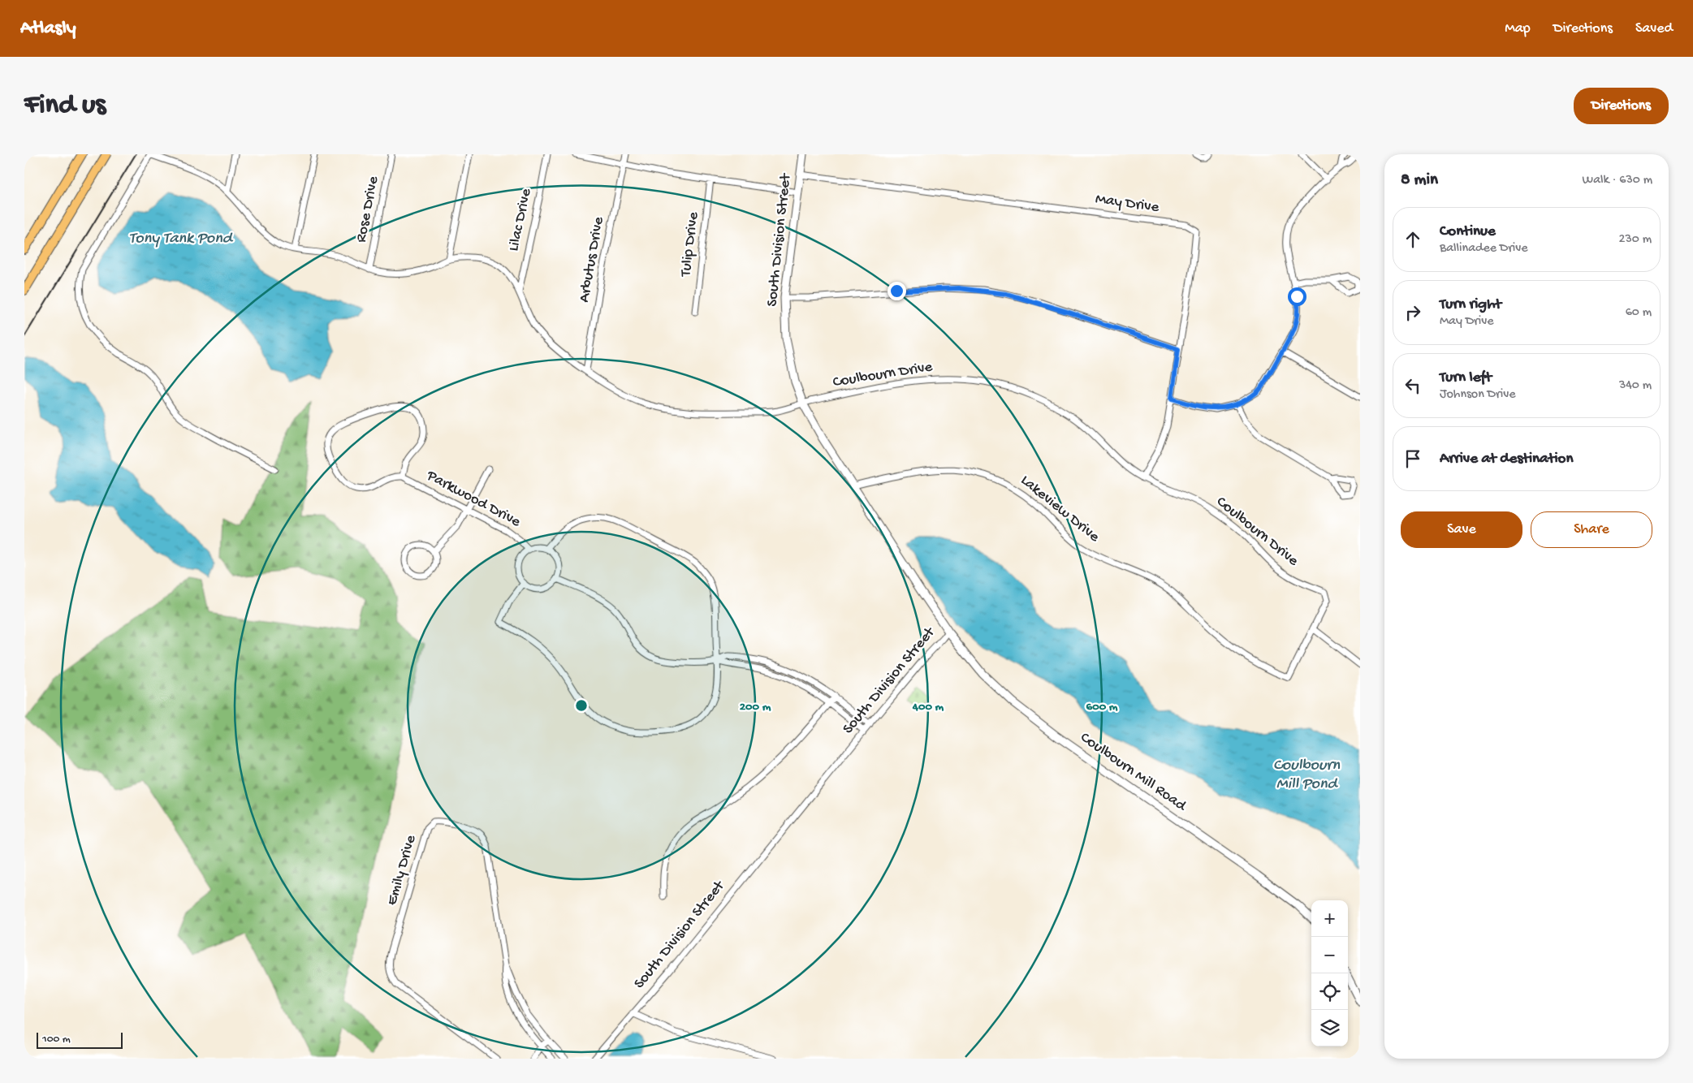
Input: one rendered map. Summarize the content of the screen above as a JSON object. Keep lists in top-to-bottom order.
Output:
{
  "streets": {
    "street": [
      "May Drive",
      "Rose Drive",
      "Lilac Drive",
      "South Division Street",
      "Tulip Drive",
      "Arbutus Drive",
      "Coulbourn Drive",
      "Parkwood Drive",
      "Lakeview Drive",
      "Coulbourn Mill Road",
      "Emily Drive"
    ]
  },
  "crossings": [
    ["May Drive", "South Division Street"],
    ["May Drive", "Coulbourn Drive"],
    ["Lilac Drive", "Coulbourn Drive"],
    ["South Division Street", "Coulbourn Drive"],
    ["South Division Street", "Lakeview Drive"],
    ["South Division Street", "Coulbourn Mill Road"],
    ["Arbutus Drive", "Coulbourn Drive"],
    ["Coulbourn Drive", "Lakeview Drive"]
  ],
  "water": ["Tony Tank Pond", "Coulbourn Mill Pond"],
  "scale_bar": "100 m",
  "page": {
    "header": "Atlasly",
    "nav": ["Map", "Directions", "Saved"],
    "buttons": [
      "Directions",
      ["Save", "Share"]
    ],
    "title": "Find us",
    "heading": ["8 min", "Walk · 630 m"],
    "list": [
      ["Continue", "Ballinadee Drive", "230 m"],
      ["Turn right", "May Drive", "60 m"],
      ["Turn left", "Johnson Drive", "340 m"],
      "Arrive at destination"
    ],
    "map_buttons": ["+", "−"],
    "scale": "100 m"
  },
  "rings": ["200 m", "400 m", "600 m"]
}
